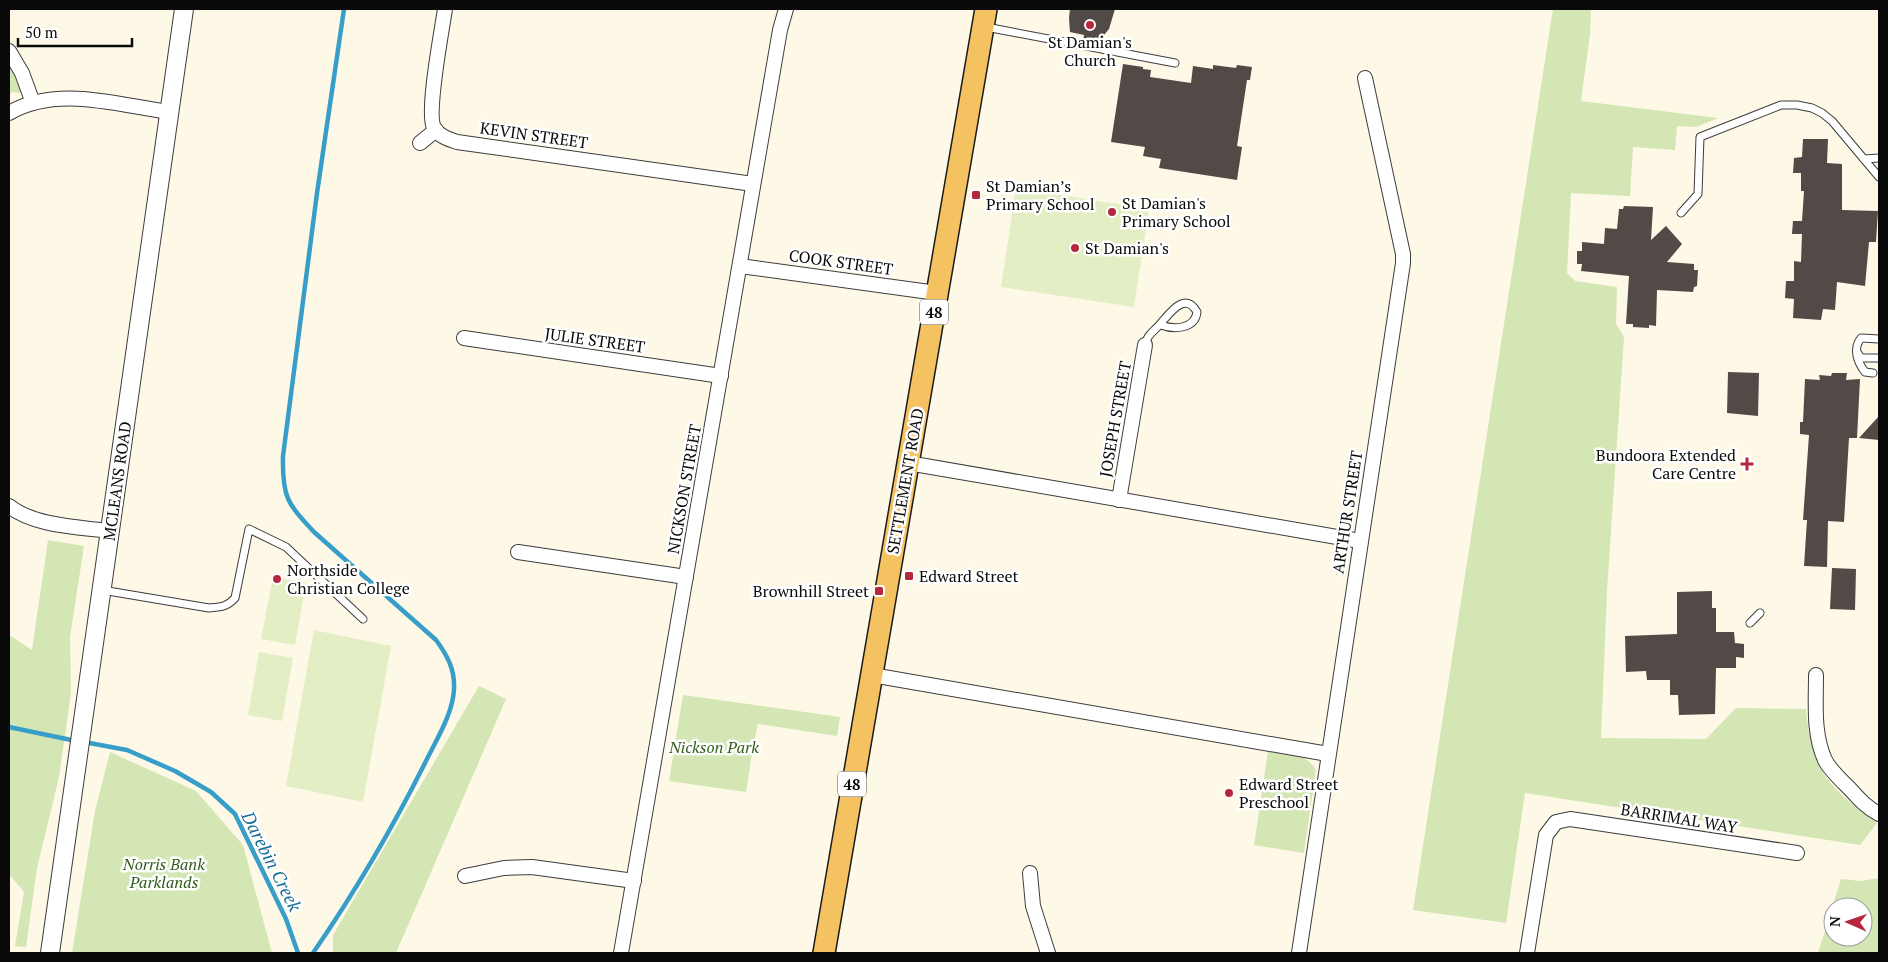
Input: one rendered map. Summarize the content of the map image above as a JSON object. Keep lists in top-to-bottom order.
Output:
{
  "streets": {
    "main road": ["48", "SETTLEMENT ROAD"],
    "street": [
      "KEVIN STREET",
      "COOK STREET",
      "JULIE STREET",
      "JOSEPH STREET",
      "MCLEANS ROAD",
      "NICKSON STREET",
      "ARTHUR STREET",
      "BARRIMAL WAY"
    ]
  },
  "crossings": [
    ["KEVIN STREET", "NICKSON STREET"],
    ["COOK STREET", "SETTLEMENT ROAD"],
    ["COOK STREET", "NICKSON STREET"],
    ["JULIE STREET", "NICKSON STREET"]
  ],
  "water": ["Darebin Creek"],
  "parks": ["Nickson Park", "Norris Bank Parklands"],
  "places": {
    "other": [
      "St Damian's Church",
      "St Damian's Primary School",
      "St Damian's",
      "Northside Christian College",
      "Edward Street Preschool"
    ],
    "transit": ["St Damian’s Primary School", "Edward Street", "Brownhill Street"],
    "health": ["Bundoora Extended Care Centre"]
  },
  "scale_bar": "50 m",
  "north": "left"
}
